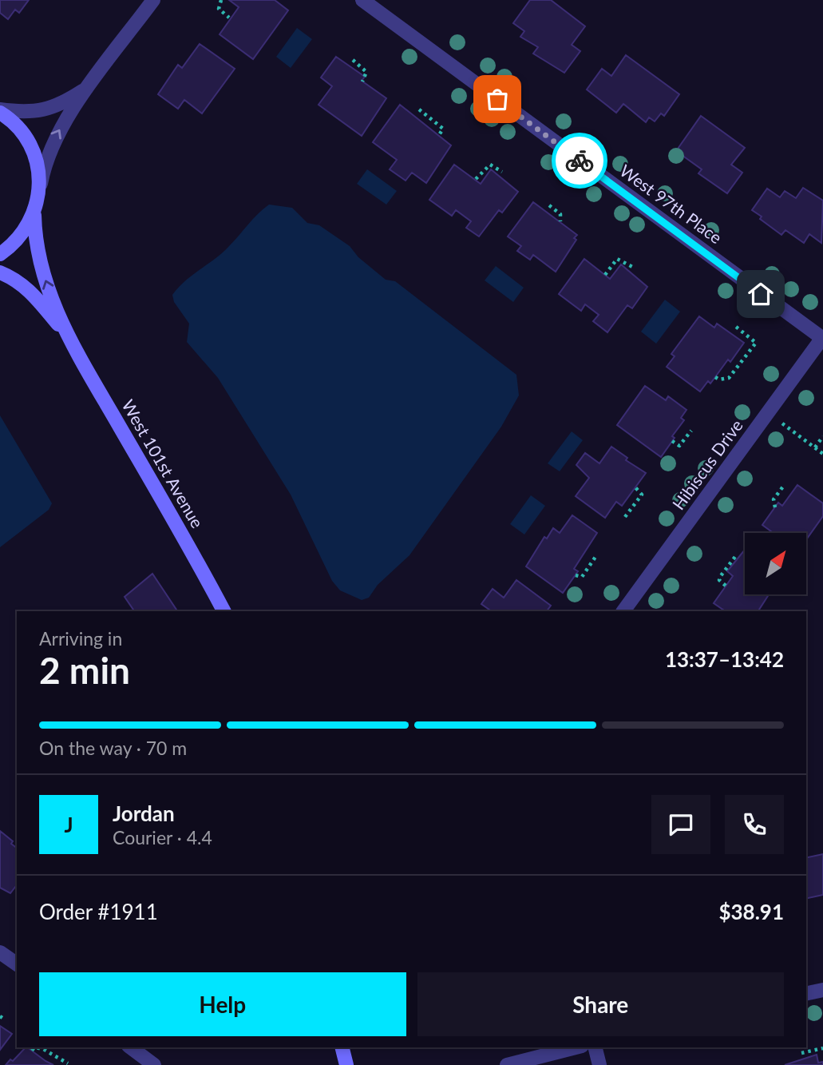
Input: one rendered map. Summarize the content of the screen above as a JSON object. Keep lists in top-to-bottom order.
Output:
{
  "streets": {
    "street": ["West 97th Place", "West 101st Avenue", "Hibiscus Drive"]
  },
  "crossings": [
    ["West 97th Place", "Hibiscus Drive"]
  ],
  "north": "top right",
  "page": {
    "heading": ["2 min", "Arriving in", "13:37–13:42"],
    "panel": [
      "Jordan",
      "Courier · 4.4",
      "Order #1911",
      "$38.91"
    ],
    "bar": "On the way · 70 m",
    "round": "J",
    "buttons": ["Help", "Share"]
  }
}
